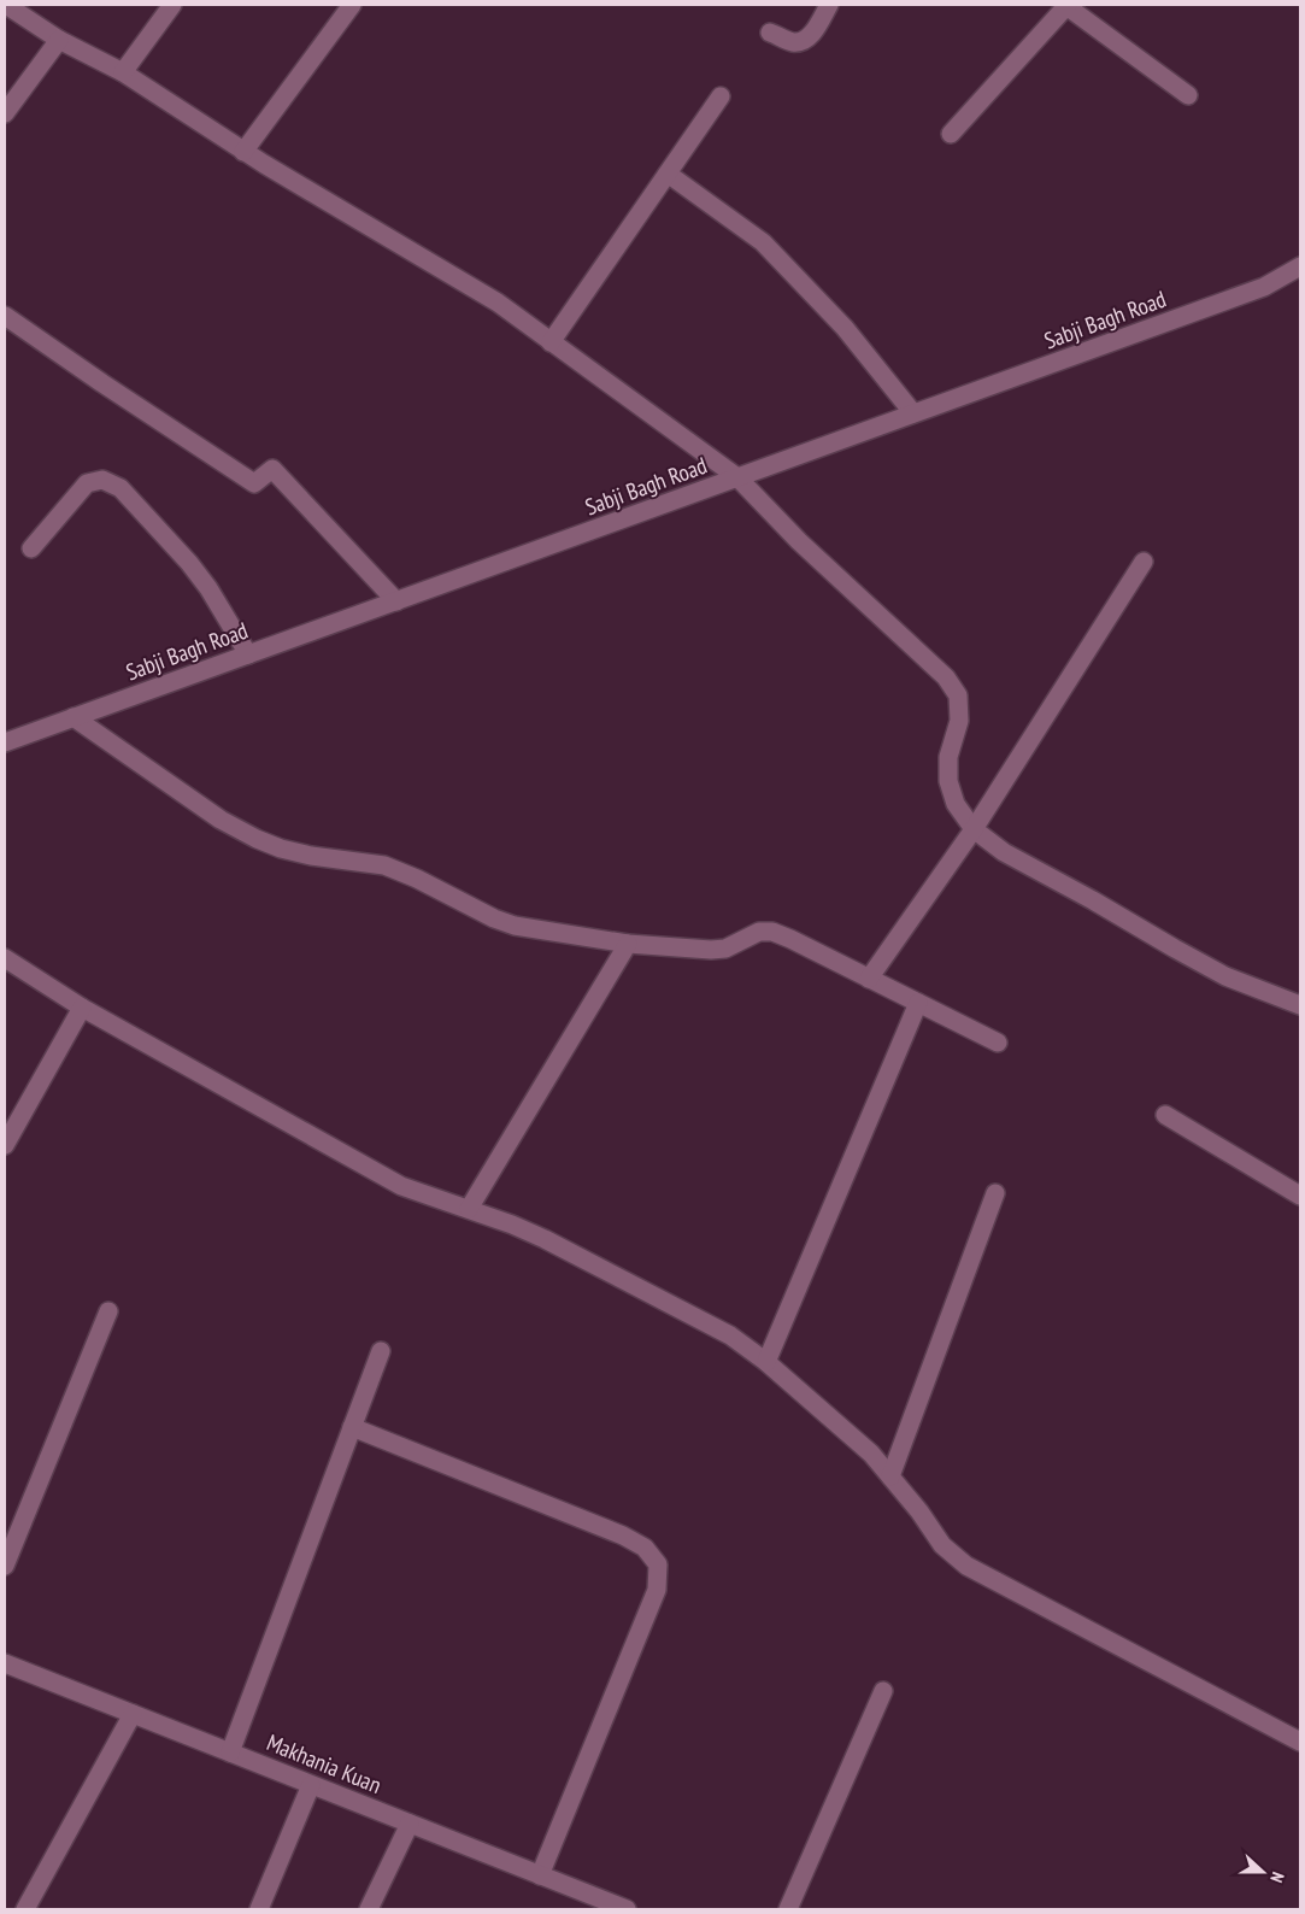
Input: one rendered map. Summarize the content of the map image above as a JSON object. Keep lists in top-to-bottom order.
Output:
{
  "streets": {
    "street": ["Sabji Bagh Road", "Makhania Kuan"]
  },
  "north": "right"
}
